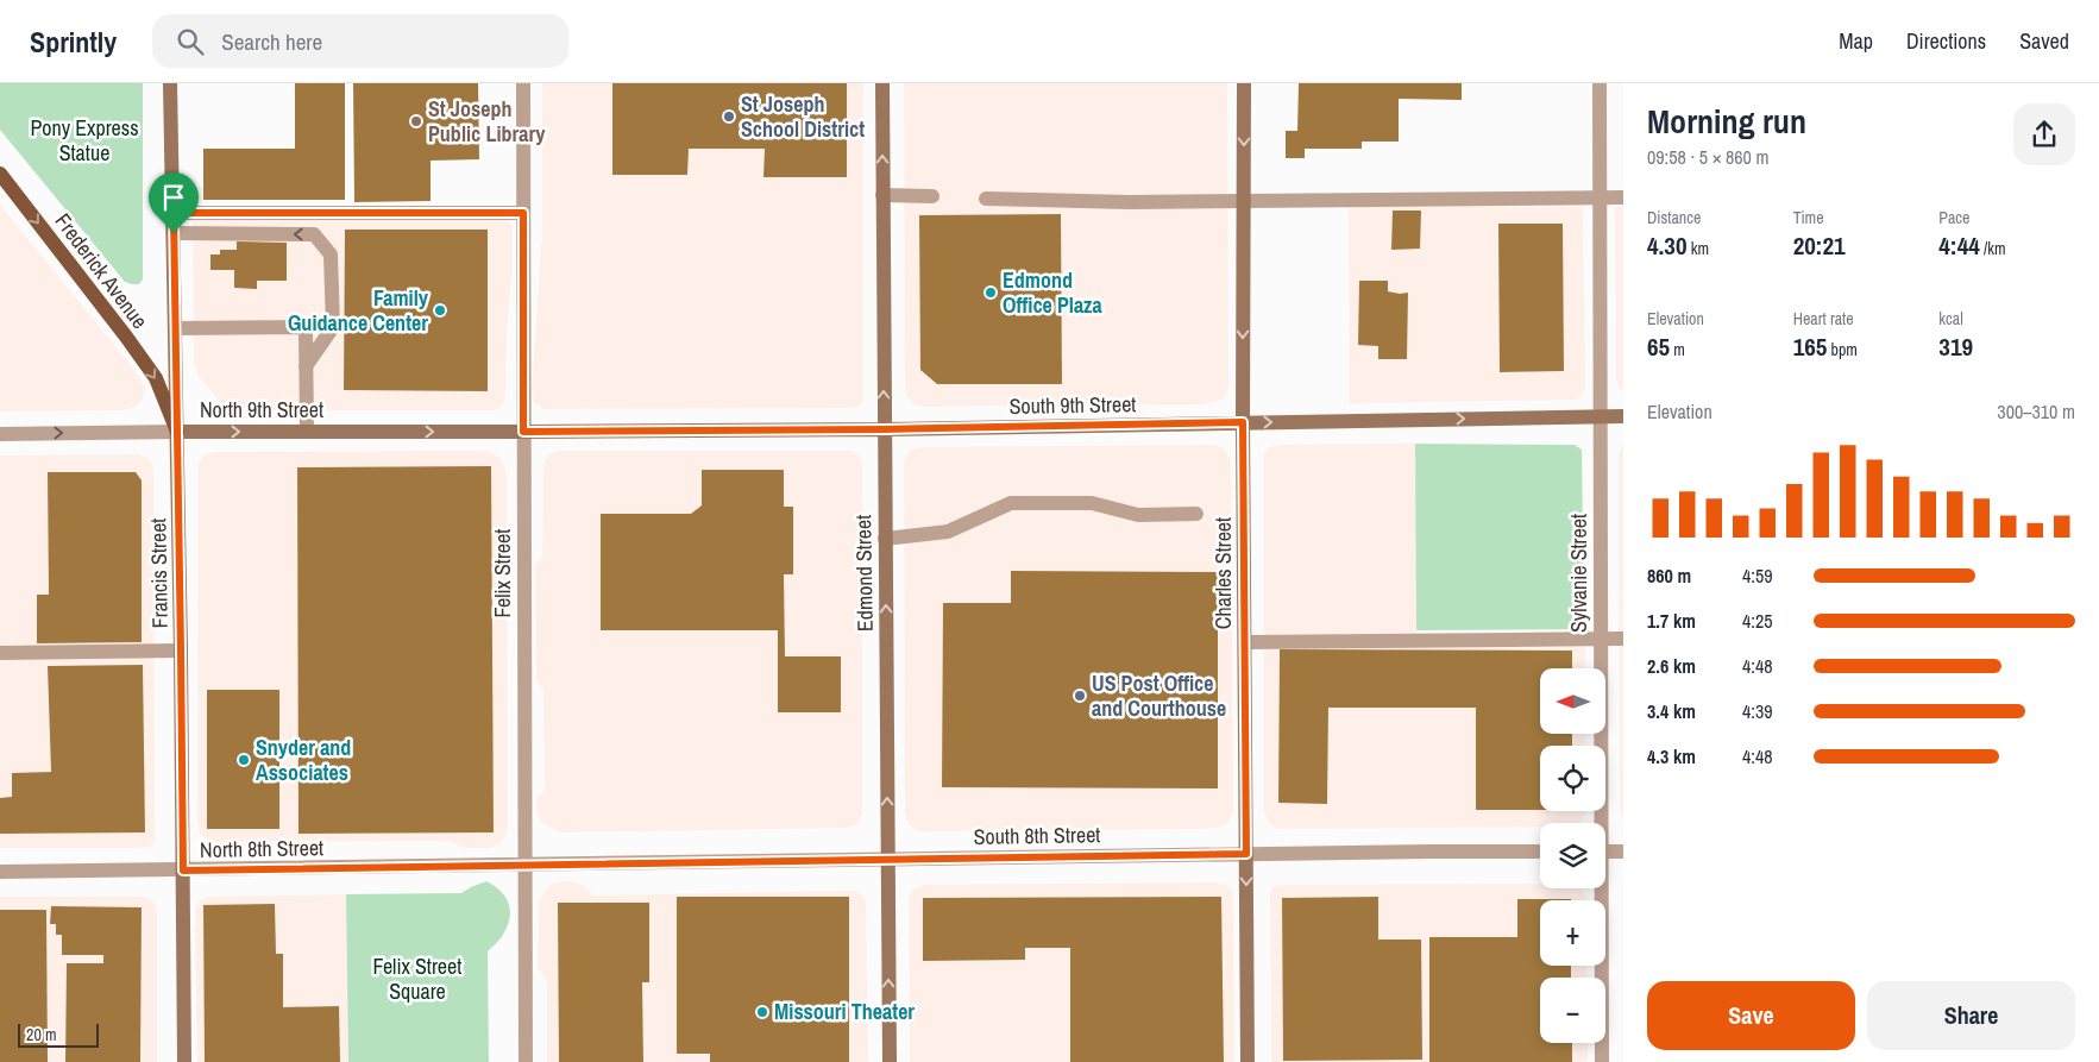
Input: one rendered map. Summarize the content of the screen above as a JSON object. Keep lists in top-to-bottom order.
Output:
{
  "streets": {
    "main road": [
      "Frederick Avenue",
      "South 9th Street",
      "North 9th Street",
      "Francis Street",
      "Edmond Street",
      "Charles Street"
    ],
    "street": [
      "Felix Street",
      "Sylvanie Street",
      "South 8th Street",
      "North 8th Street"
    ]
  },
  "crossings": [
    ["Frederick Avenue", "North 9th Street"],
    ["Frederick Avenue", "Francis Street"],
    ["South 9th Street", "North 9th Street"],
    ["South 9th Street", "Felix Street"],
    ["South 9th Street", "Edmond Street"],
    ["South 9th Street", "Charles Street"],
    ["South 9th Street", "Sylvanie Street"],
    ["North 9th Street", "Francis Street"],
    ["North 9th Street", "Felix Street"],
    ["Francis Street", "North 8th Street"],
    ["Felix Street", "South 8th Street"],
    ["Felix Street", "North 8th Street"],
    ["Edmond Street", "South 8th Street"],
    ["Charles Street", "South 8th Street"],
    ["South 8th Street", "North 8th Street"]
  ],
  "one_way": [
    "Frederick Avenue",
    "North 9th Street",
    "Edmond Street",
    "Charles Street"
  ],
  "parks": ["Pony Express Statue", "Felix Street Square"],
  "places": [
    "St Joseph School District",
    "St Joseph Public Library",
    "Edmond Office Plaza",
    "Family Guidance Center",
    "US Post Office and Courthouse",
    "Snyder and Associates",
    "Missouri Theater"
  ],
  "scale_bar": "20 m",
  "north": "left",
  "page": {
    "header": "Sprintly",
    "search": "Search here",
    "nav": ["Map", "Directions", "Saved"],
    "heading": ["Morning run", "09:58 · 5 × 860 m"],
    "stats": [
      ["Distance", "4.30 km"],
      ["Time", "20:21"],
      ["Pace", "4:44 /km"],
      ["Elevation", "65 m"],
      ["Heart rate", "165 bpm"],
      ["kcal", "319"]
    ],
    "chart": ["Elevation", "300–310 m"],
    "list": [
      {
        "name": "860 m",
        "note": "4:59"
      },
      {
        "name": "1.7 km",
        "note": "4:25"
      },
      {
        "name": "2.6 km",
        "note": "4:48"
      },
      {
        "name": "3.4 km",
        "note": "4:39"
      },
      {
        "name": "4.3 km",
        "note": "4:48"
      }
    ],
    "map_buttons": ["+", "−"],
    "buttons": ["Save", "Share"],
    "scale": "20 m"
  }
}
